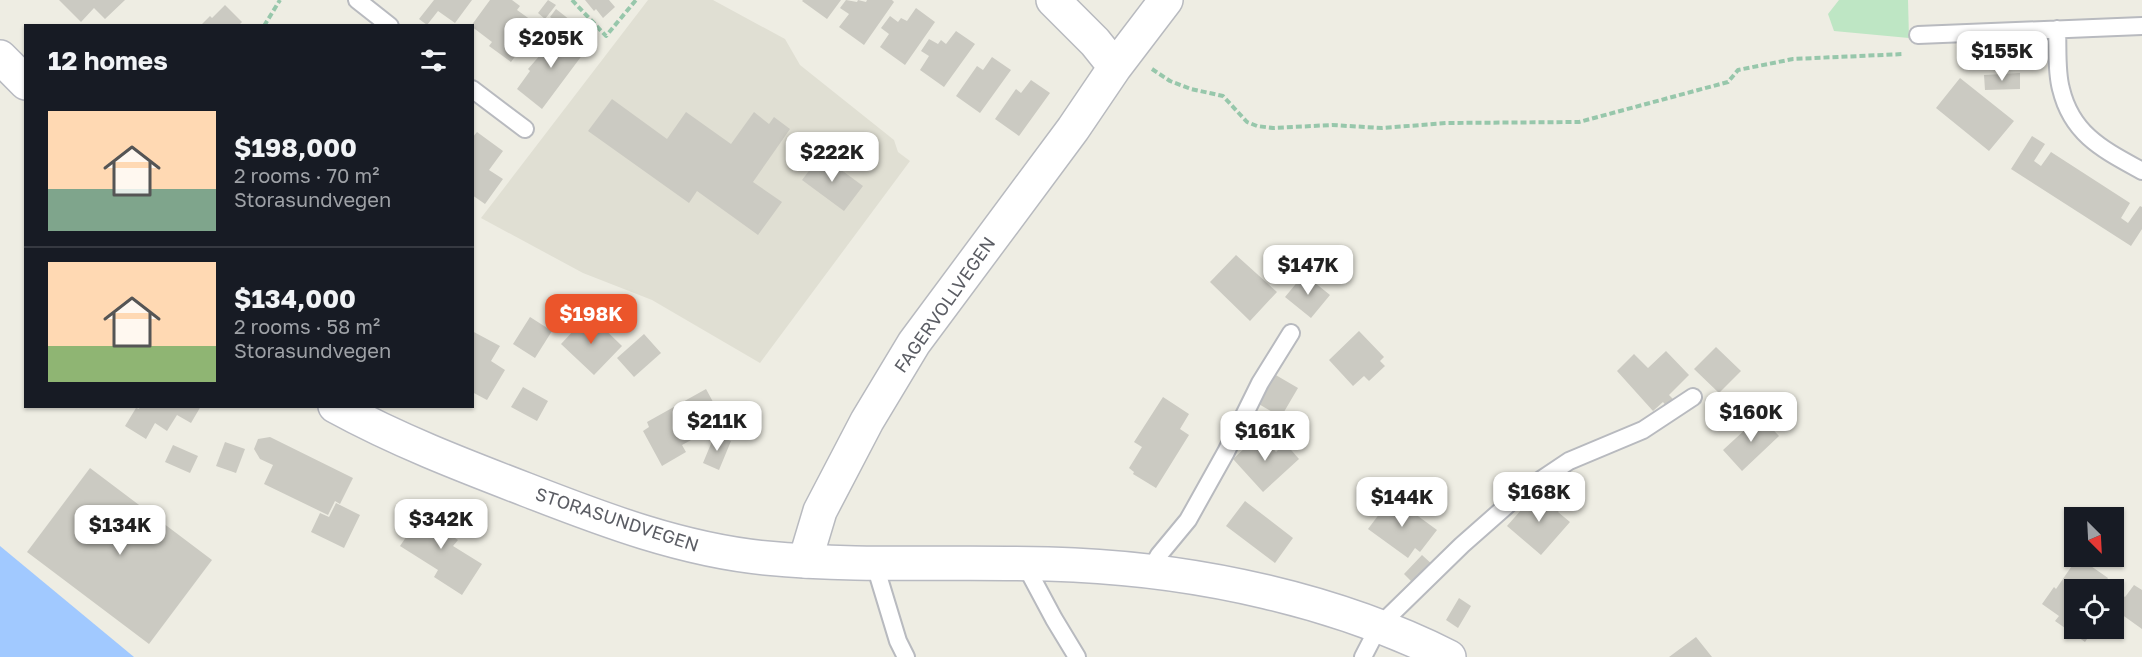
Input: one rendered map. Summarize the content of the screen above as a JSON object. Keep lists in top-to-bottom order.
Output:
{
  "streets": {
    "main road": ["FAGERVOLLVEGEN", "STORASUNDVEGEN"]
  },
  "crossings": [
    ["FAGERVOLLVEGEN", "STORASUNDVEGEN"]
  ],
  "north": "bottom right",
  "page": {
    "price": [
      "$205K",
      "$155K",
      "$222K",
      "$147K",
      "$198K",
      "$160K",
      "$211K",
      "$161K",
      "$168K",
      "$144K",
      "$342K",
      "$134K"
    ],
    "heading": "12 homes",
    "list": [
      {
        "name": "$198,000",
        "note": "2 rooms · 70 m² · Storasundvegen"
      },
      {
        "name": "$134,000",
        "note": "2 rooms · 58 m² · Storasundvegen"
      }
    ]
  }
}
